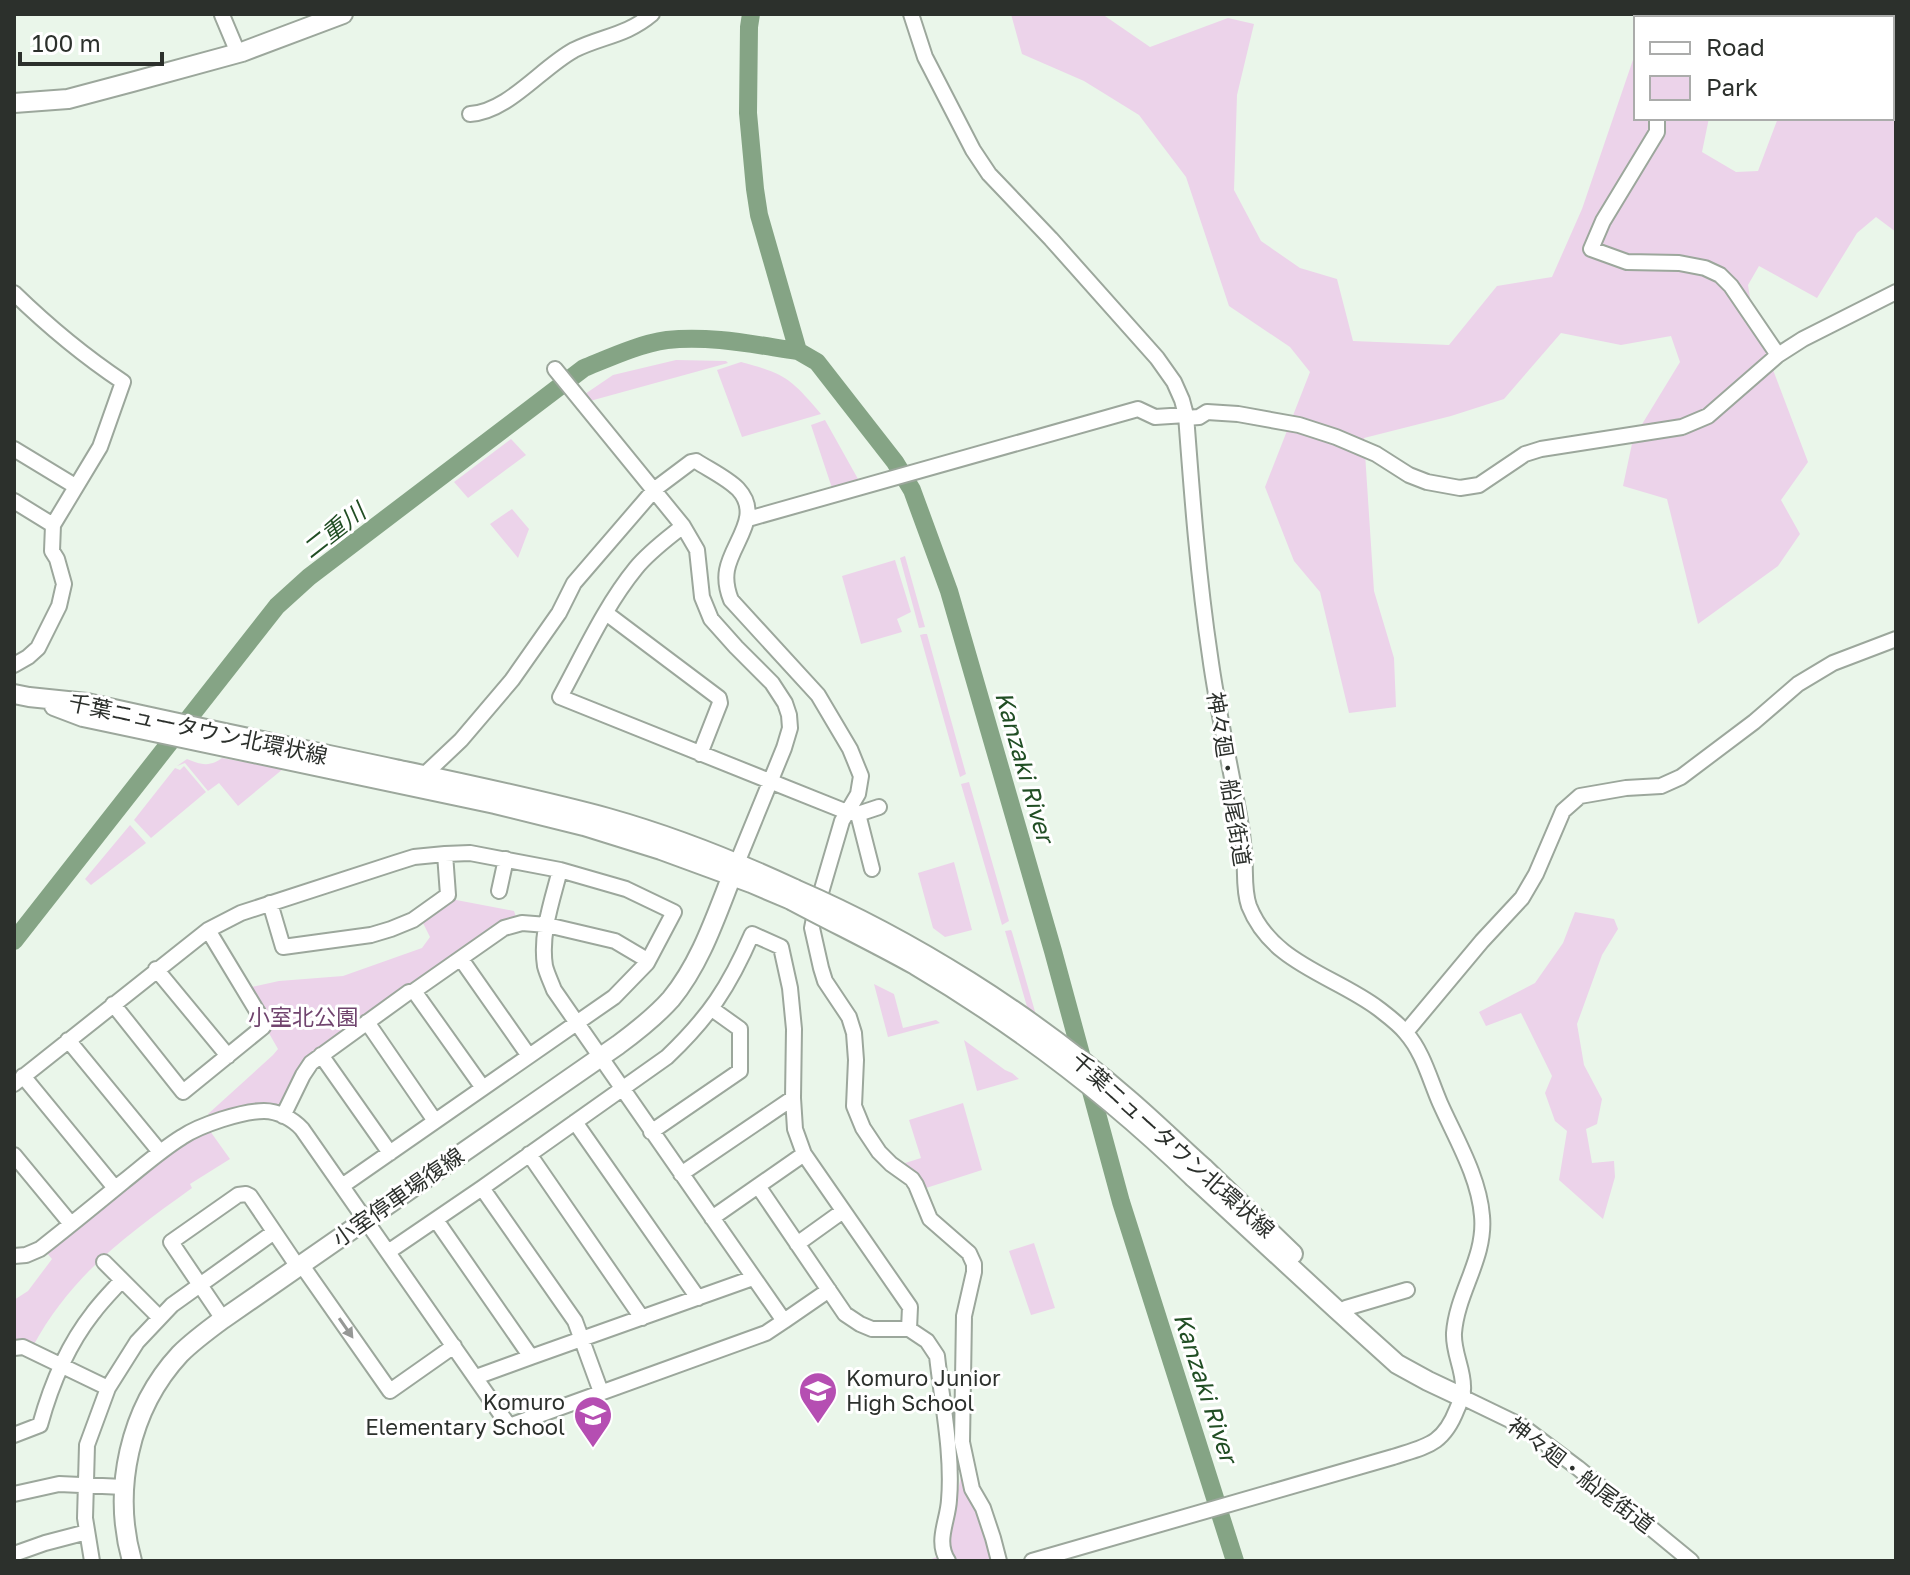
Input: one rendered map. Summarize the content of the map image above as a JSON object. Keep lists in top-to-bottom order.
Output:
{
  "streets": {
    "main road": ["千葉ニュータウン北環状線", "小室停車場復線"],
    "street": ["神々廻・船尾街道"]
  },
  "crossings": [
    ["千葉ニュータウン北環状線", "神々廻・船尾街道"],
    ["千葉ニュータウン北環状線", "小室停車場復線"]
  ],
  "water": ["二重川", "Kanzaki River"],
  "parks": ["小室北公園"],
  "places": {
    "school or university": ["Komuro Junior High School", "Komuro Elementary School"]
  },
  "legend": ["Road", "Park"],
  "scale_bar": "100 m"
}
